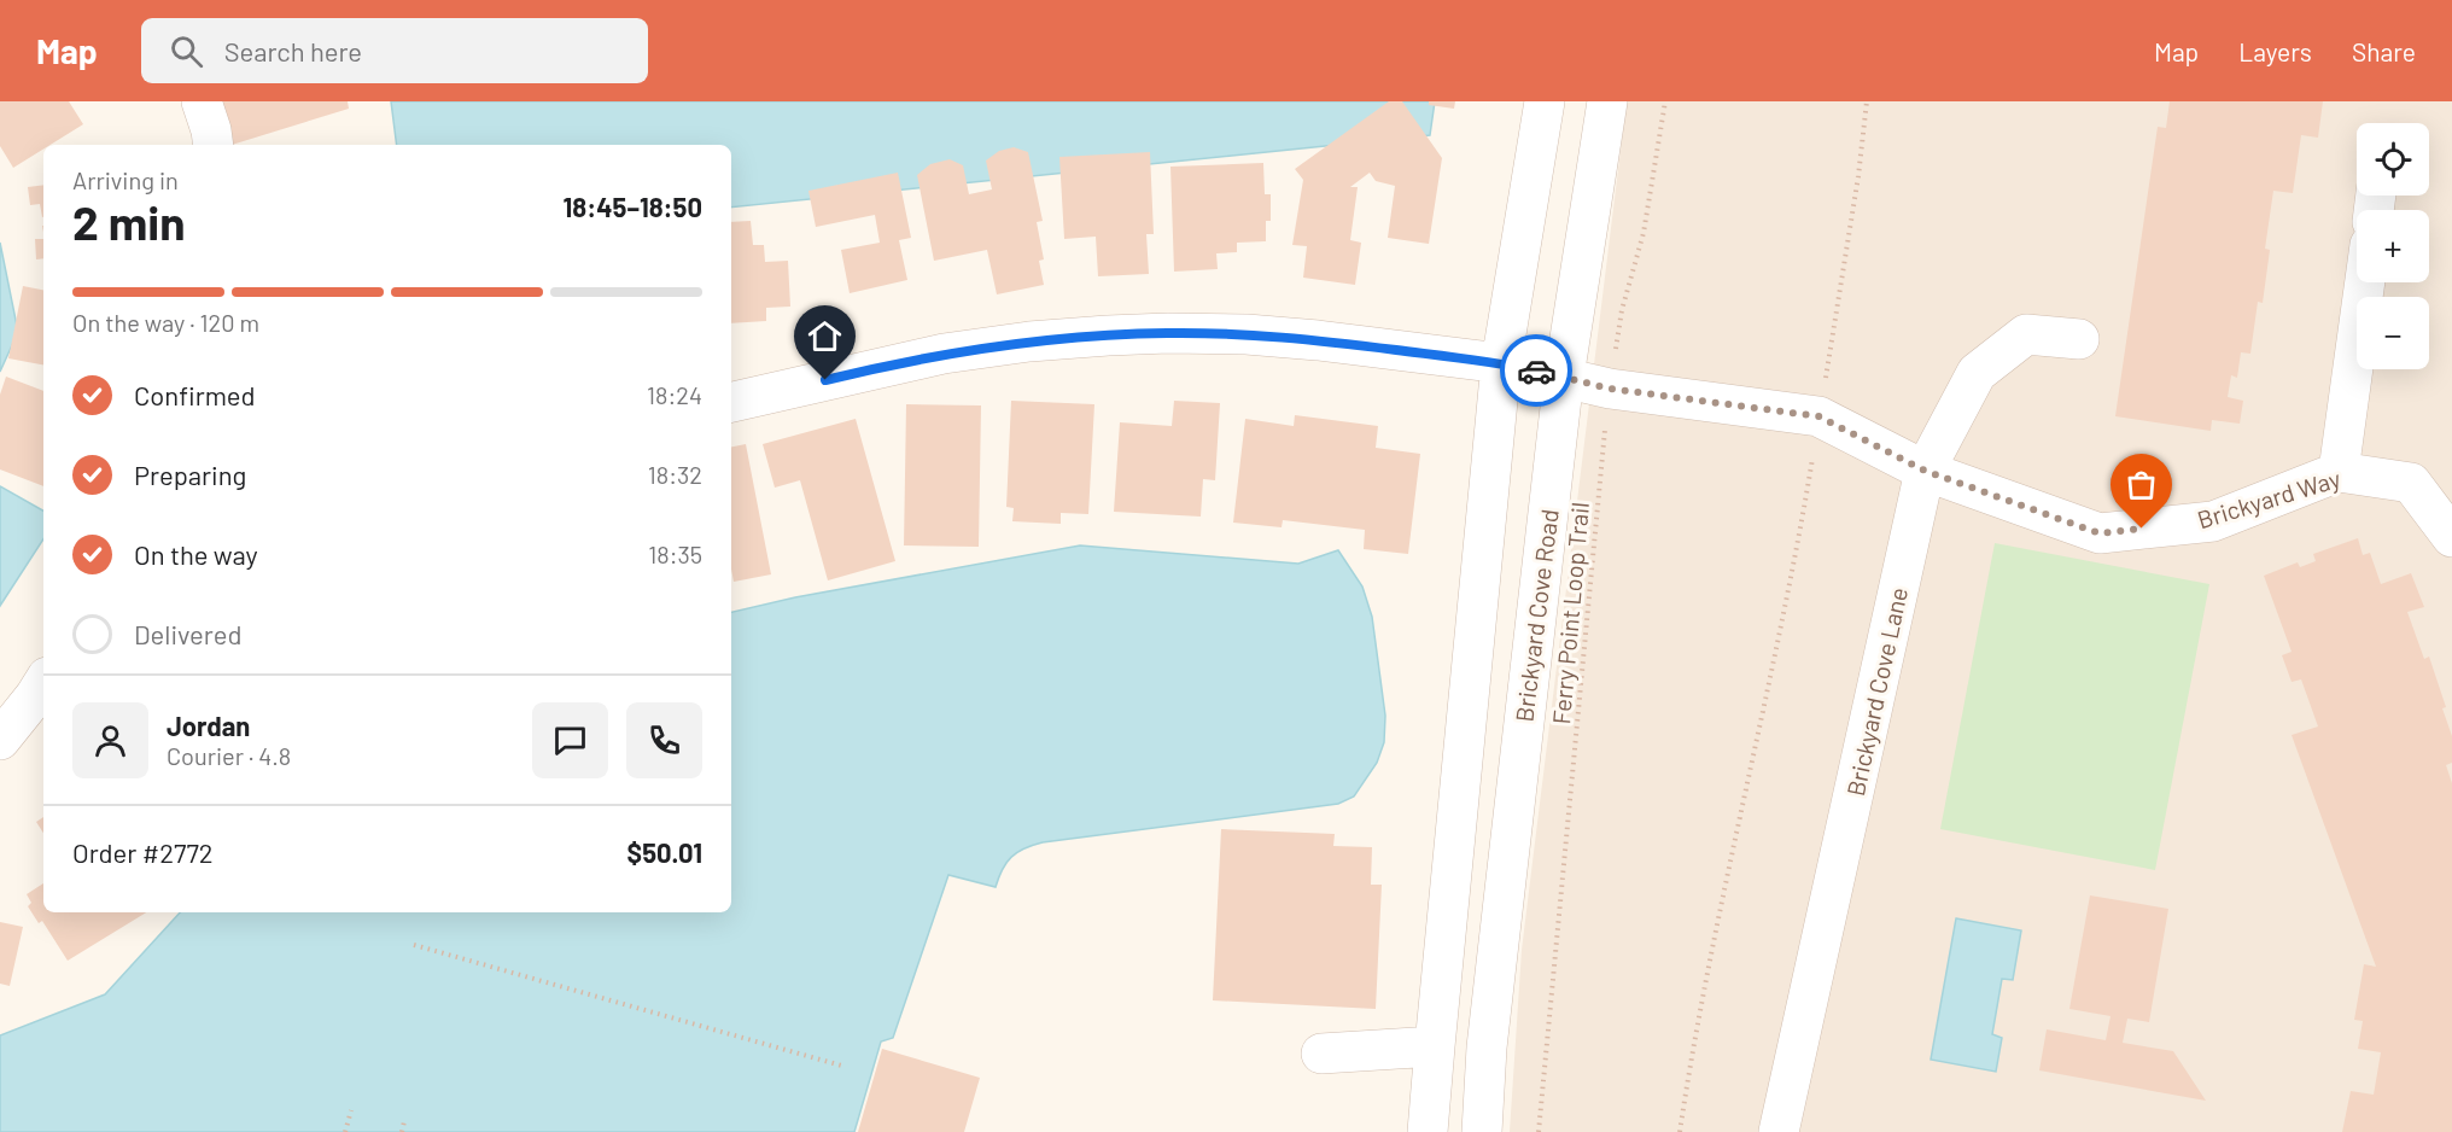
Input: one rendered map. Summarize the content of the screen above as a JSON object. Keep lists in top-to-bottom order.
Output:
{
  "streets": {
    "street": ["Brickyard Way", "Brickyard Cove Road", "Brickyard Cove Lane"],
    "path": ["Ferry Point Loop Trail"]
  },
  "crossings": [
    ["Brickyard Way", "Ferry Point Loop Trail"],
    ["Brickyard Way", "Brickyard Cove Road"],
    ["Brickyard Way", "Brickyard Cove Lane"]
  ],
  "page": {
    "header": "Map",
    "search": "Search here",
    "nav": ["Map", "Layers", "Share"],
    "map_buttons": ["+", "−"],
    "heading": ["2 min", "Arriving in", "18:45–18:50"],
    "panel": [
      "Jordan",
      "Courier · 4.8",
      "Order #2772",
      "$50.01"
    ],
    "bar": "On the way · 120 m",
    "list": [
      ["Confirmed", "18:24"],
      ["Preparing", "18:32"],
      ["On the way", "18:35"],
      "Delivered"
    ]
  }
}
